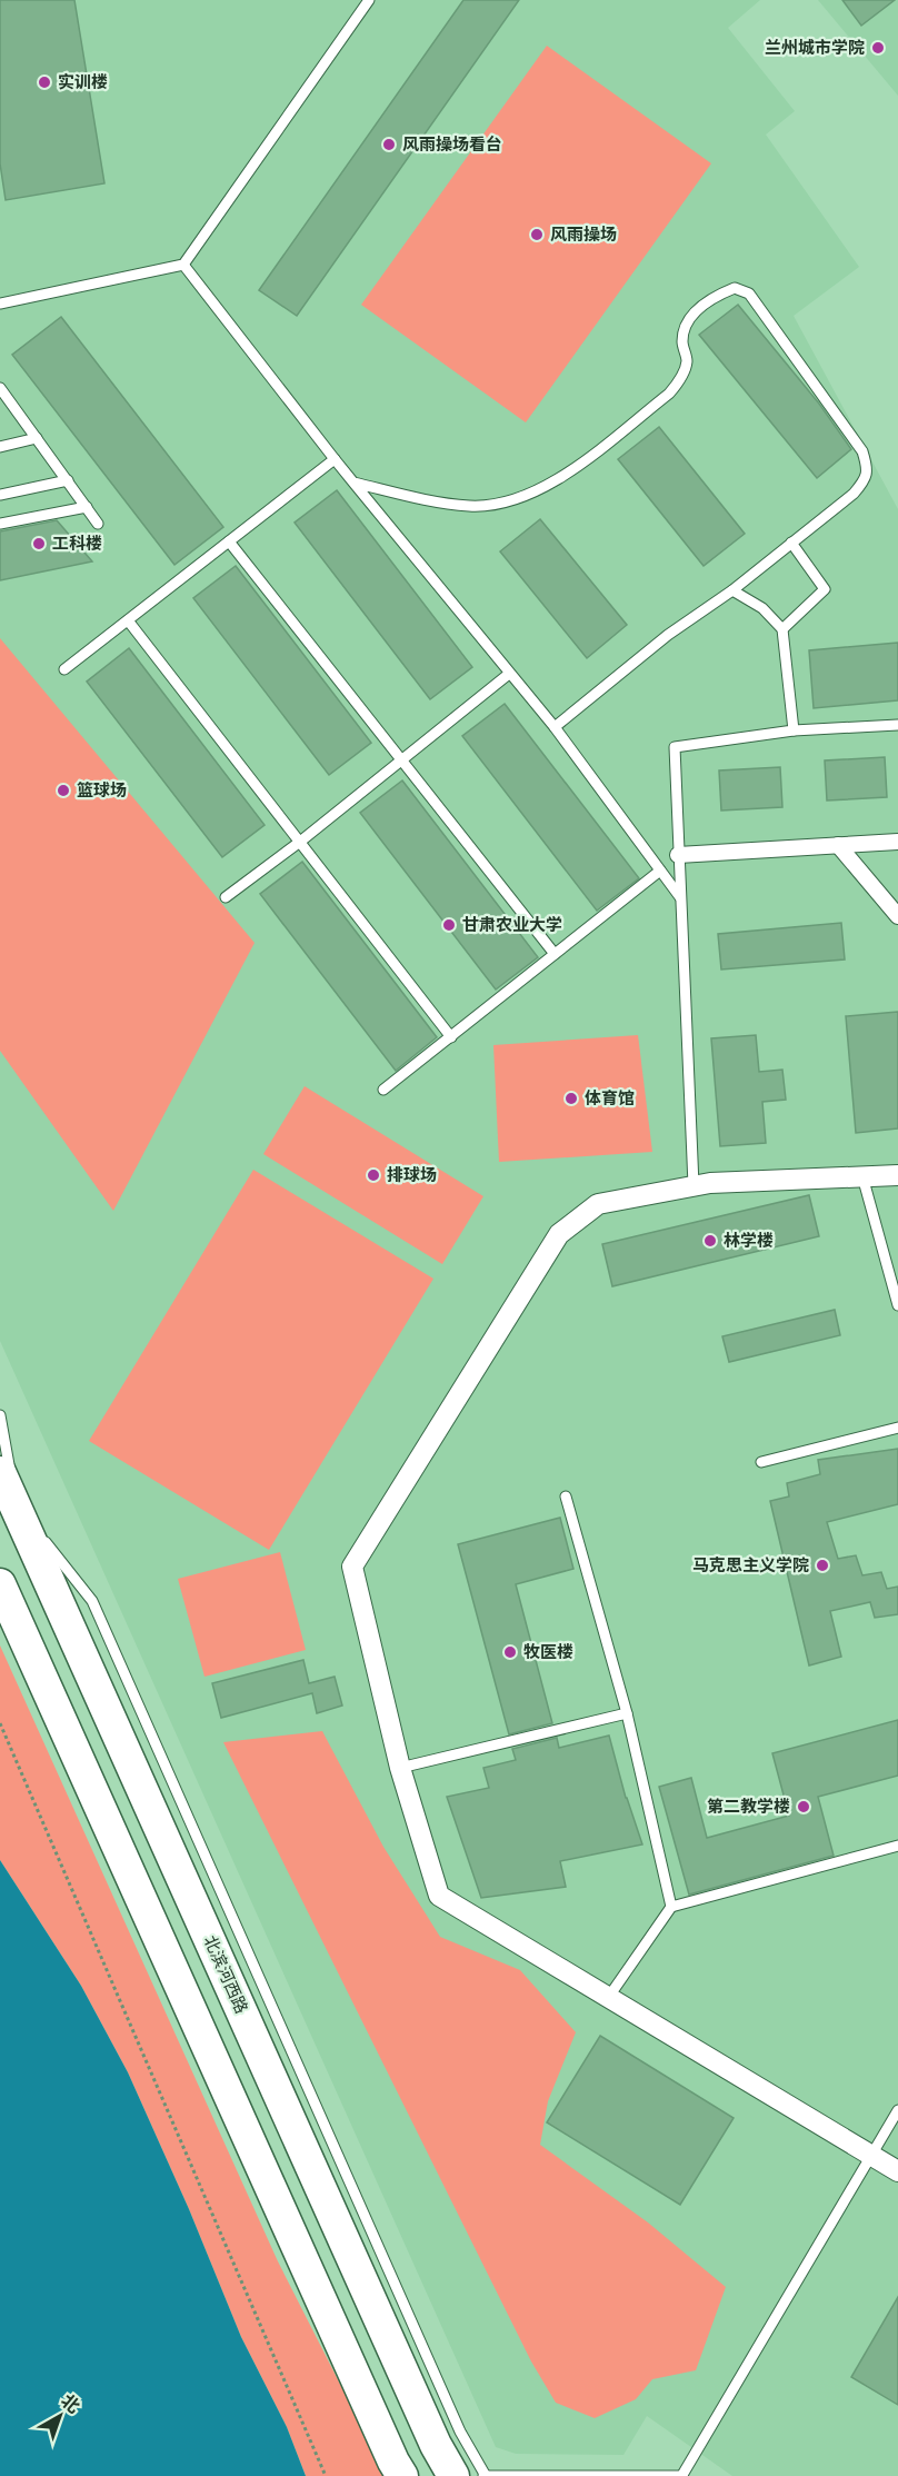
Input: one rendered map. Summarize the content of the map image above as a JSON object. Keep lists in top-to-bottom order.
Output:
{
  "streets": {
    "main road": ["北滨河西路"]
  },
  "places": [
    "兰州城市学院",
    "实训楼",
    "风雨操场看台",
    "风雨操场",
    "工科楼",
    "篮球场",
    "甘肃农业大学",
    "体育馆",
    "排球场",
    "林学楼",
    "马克思主义学院",
    "牧医楼",
    "第二教学楼"
  ],
  "north": "top right"
}
